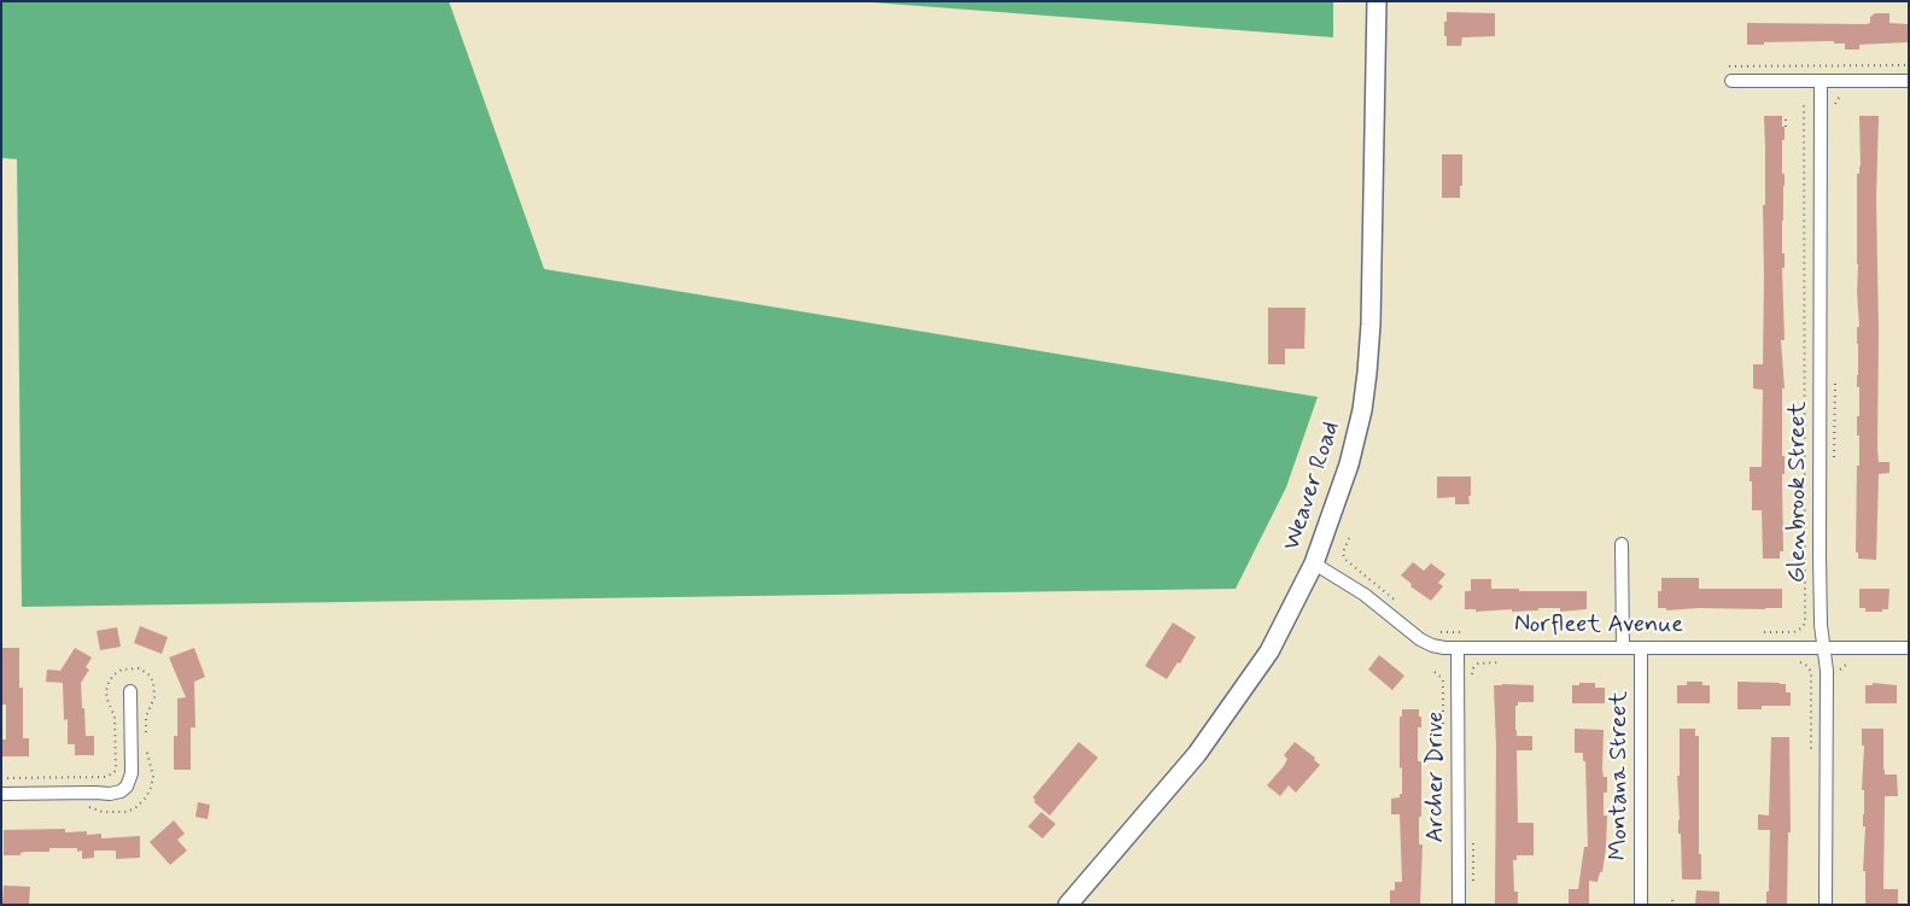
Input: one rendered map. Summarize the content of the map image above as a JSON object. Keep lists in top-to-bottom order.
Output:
{
  "streets": {
    "main road": ["Weaver Road"],
    "street": [
      "Glenbrook Street",
      "Norfleet Avenue",
      "Montana Street",
      "Archer Drive"
    ]
  },
  "crossings": [
    ["Weaver Road", "Norfleet Avenue"],
    ["Glenbrook Street", "Norfleet Avenue"],
    ["Norfleet Avenue", "Montana Street"],
    ["Norfleet Avenue", "Archer Drive"]
  ]
}
